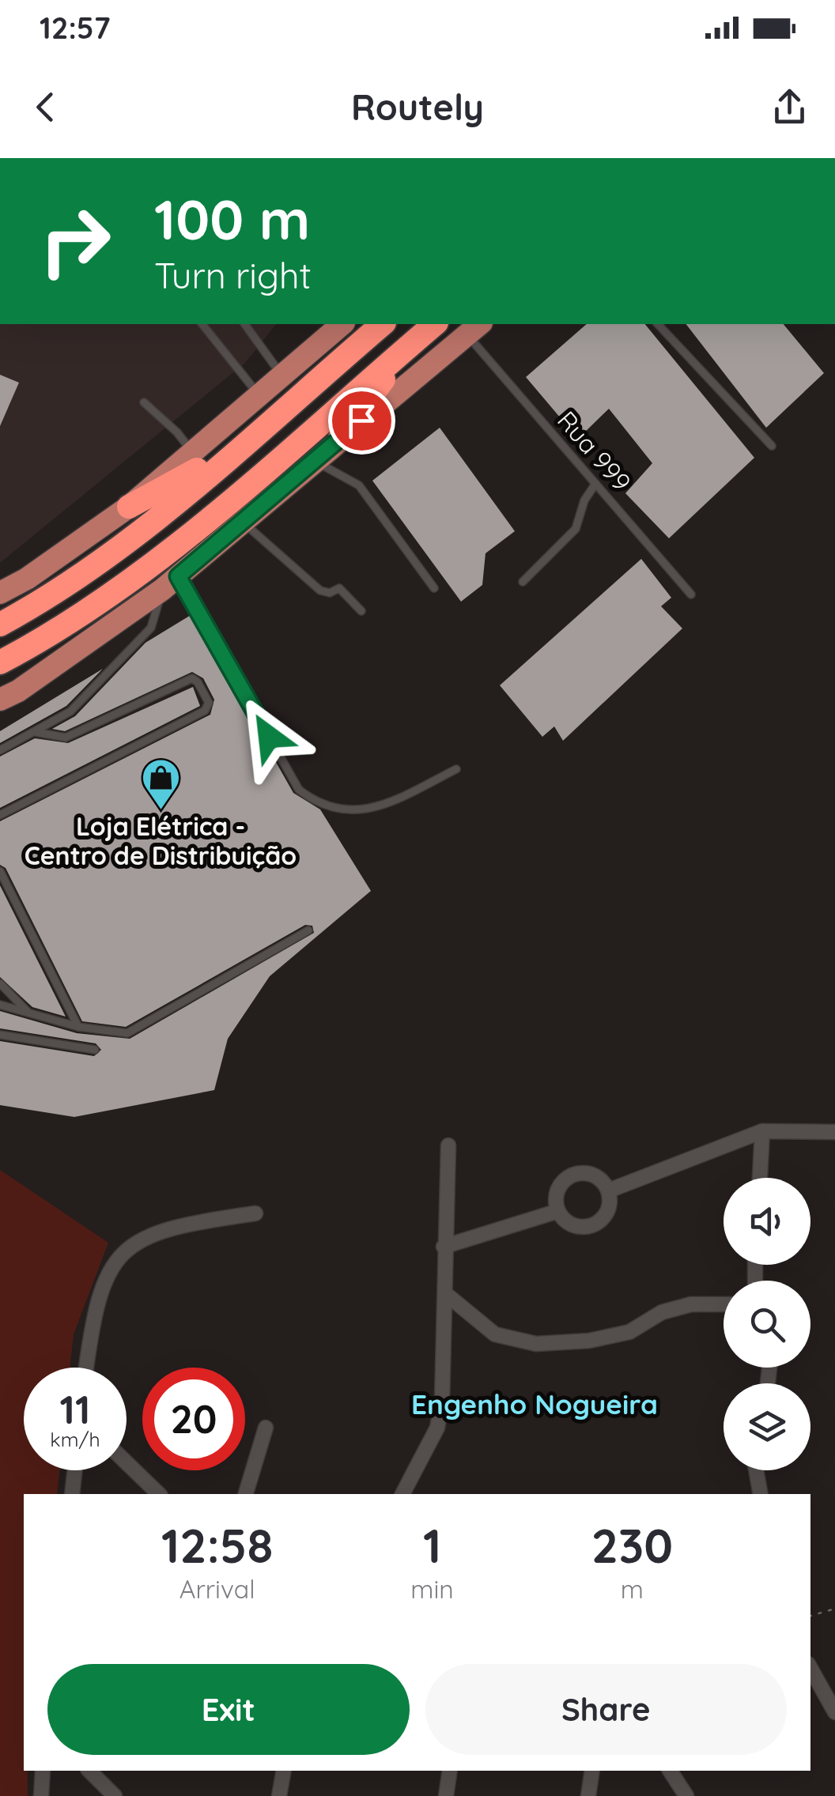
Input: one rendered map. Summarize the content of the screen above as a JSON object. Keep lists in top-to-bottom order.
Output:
{
  "streets": {
    "lane": ["Rua 999"]
  },
  "districts": ["Engenho Nogueira"],
  "places": {
    "shop": ["Loja Elétrica - Centro de Distribuição"]
  },
  "page": {
    "status": "12:57",
    "header": "Routely",
    "turn": ["100 m", "Turn right"],
    "speed": "11 km/h",
    "limit": "20",
    "eta": [
      "12:58",
      "Arrival",
      "1",
      "min",
      "230",
      "m"
    ],
    "buttons": ["Exit", "Share"]
  }
}
